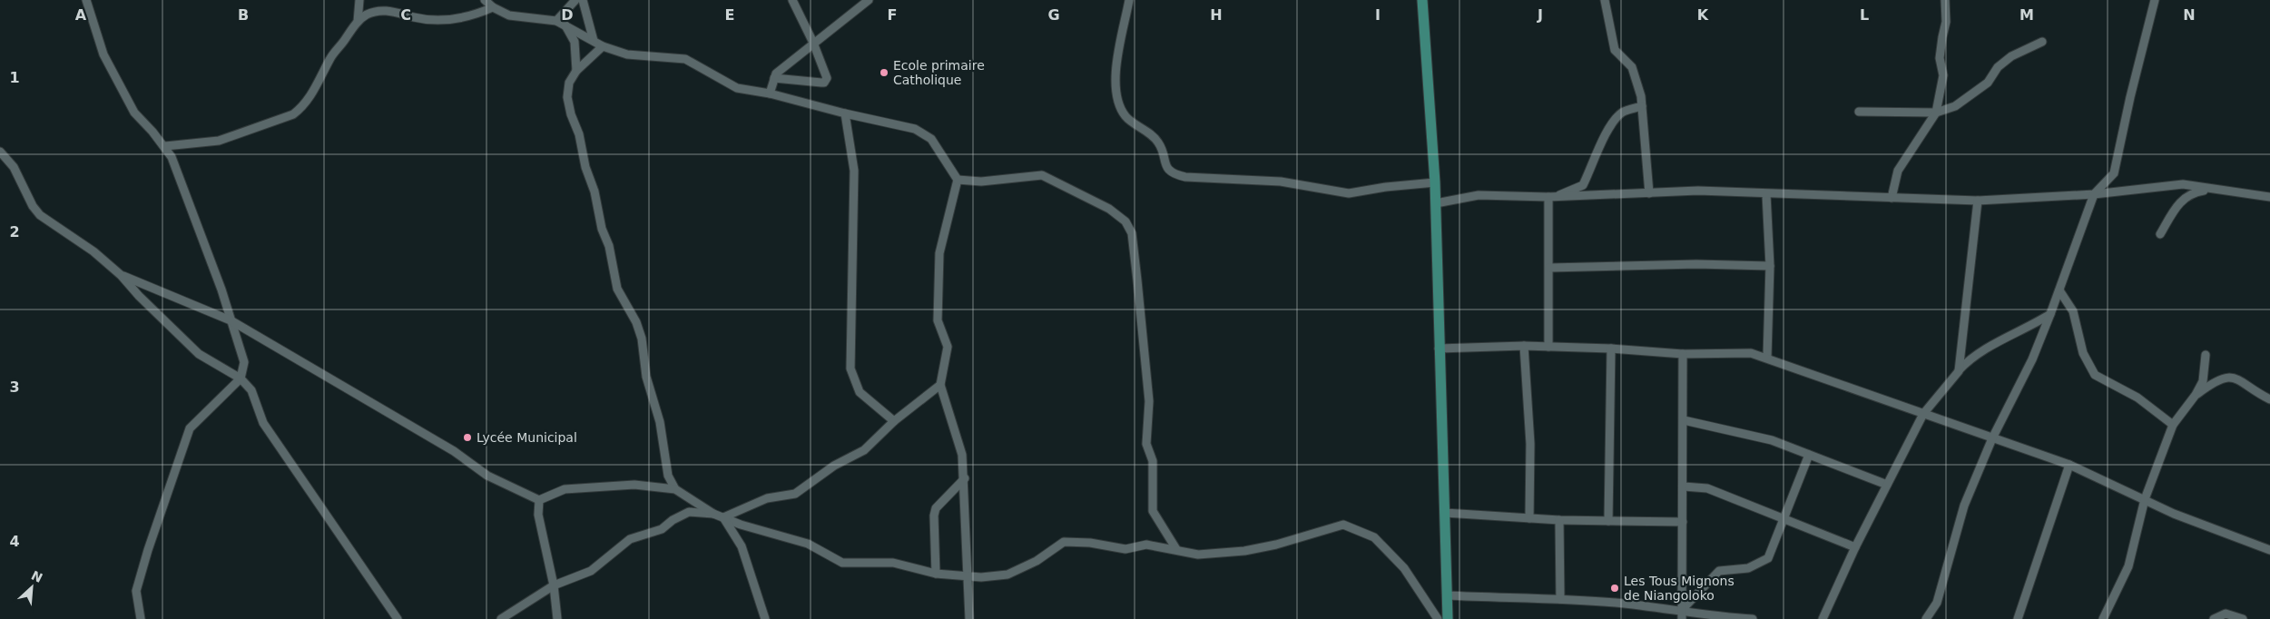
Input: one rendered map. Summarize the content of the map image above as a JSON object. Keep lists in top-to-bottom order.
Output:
{
  "places": ["Ecole primaire Catholique", "Lycée Municipal", "Les Tous Mignons de Niangoloko"],
  "north": "top right",
  "grid": {
    "columns": [
      "A",
      "B",
      "C",
      "D",
      "E",
      "F",
      "G",
      "H",
      "I",
      "J",
      "K",
      "L",
      "M",
      "N"
    ],
    "rows": [
      "1",
      "2",
      "3",
      "4"
    ]
  }
}
